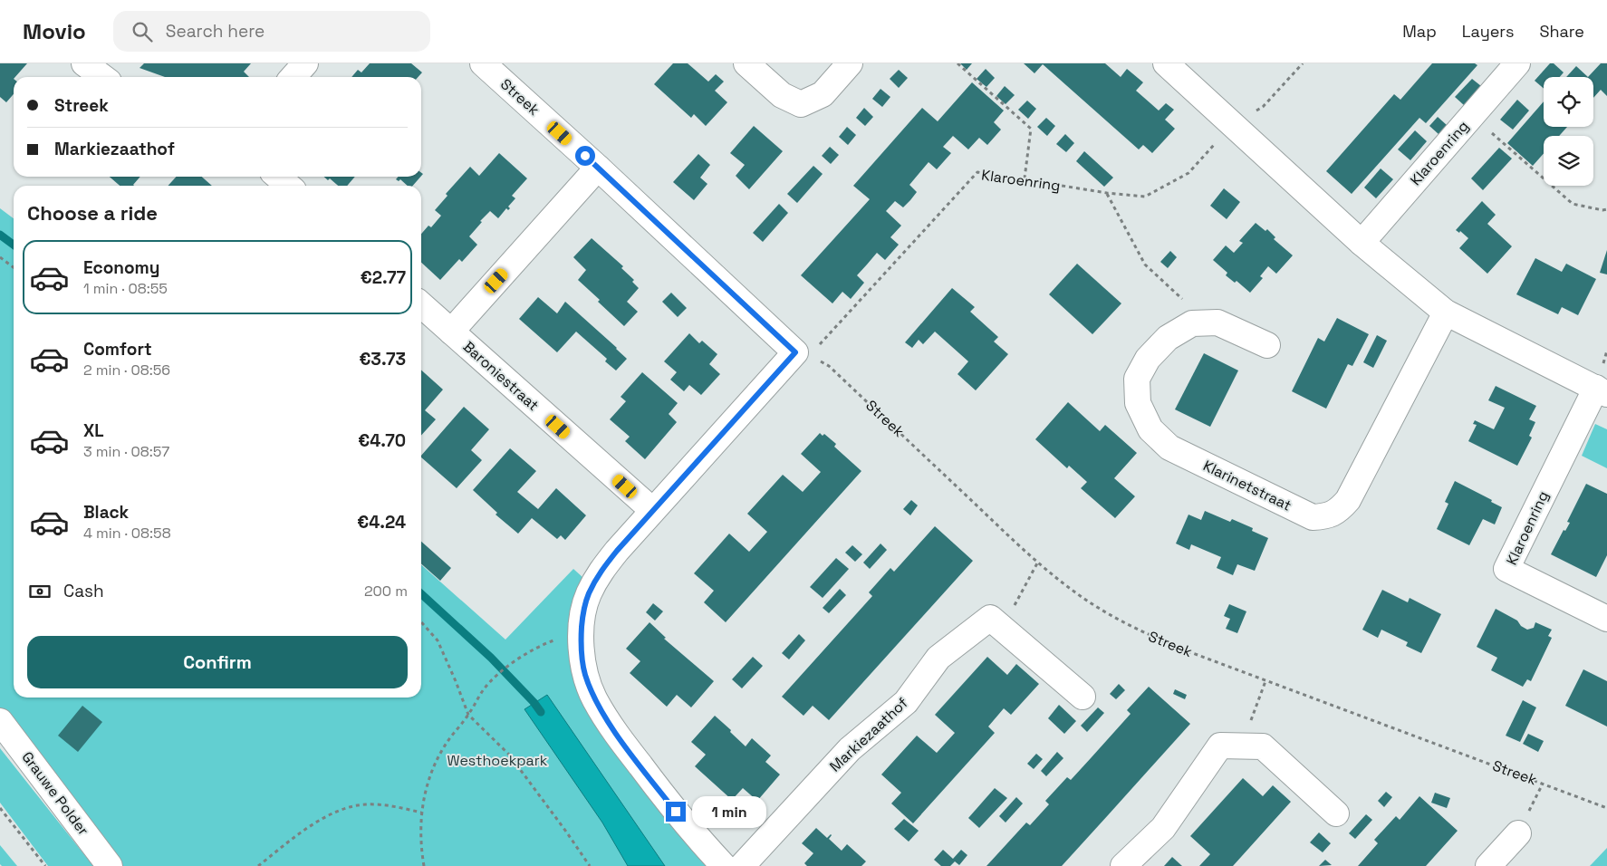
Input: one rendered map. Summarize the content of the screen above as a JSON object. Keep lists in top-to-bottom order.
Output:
{
  "streets": {
    "street": [
      "Streek",
      "Klaroenring",
      "Baroniestraat",
      "Klarinetstraat",
      "Markiezaathof",
      "Grauwe Polder"
    ]
  },
  "crossings": [
    ["Streek", "Klaroenring"],
    ["Streek", "Baroniestraat"],
    ["Klaroenring", "Klarinetstraat"]
  ],
  "parks": ["Westhoekpark"],
  "page": {
    "header": "Movio",
    "search": "Search here",
    "nav": ["Map", "Layers", "Share"],
    "banner": ["Streek", "Markiezaathof"],
    "heading": "Choose a ride",
    "list": [
      {
        "name": "Economy",
        "note": "1 min · 08:55",
        "value": "€2.77"
      },
      {
        "name": "Comfort",
        "note": "2 min · 08:56",
        "value": "€3.73"
      },
      {
        "name": "XL",
        "note": "3 min · 08:57",
        "value": "€4.70"
      },
      {
        "name": "Black",
        "note": "4 min · 08:58",
        "value": "€4.24"
      }
    ],
    "pay": ["Cash", "200 m"],
    "buttons": "Confirm",
    "bubble": "1 min"
  }
}
